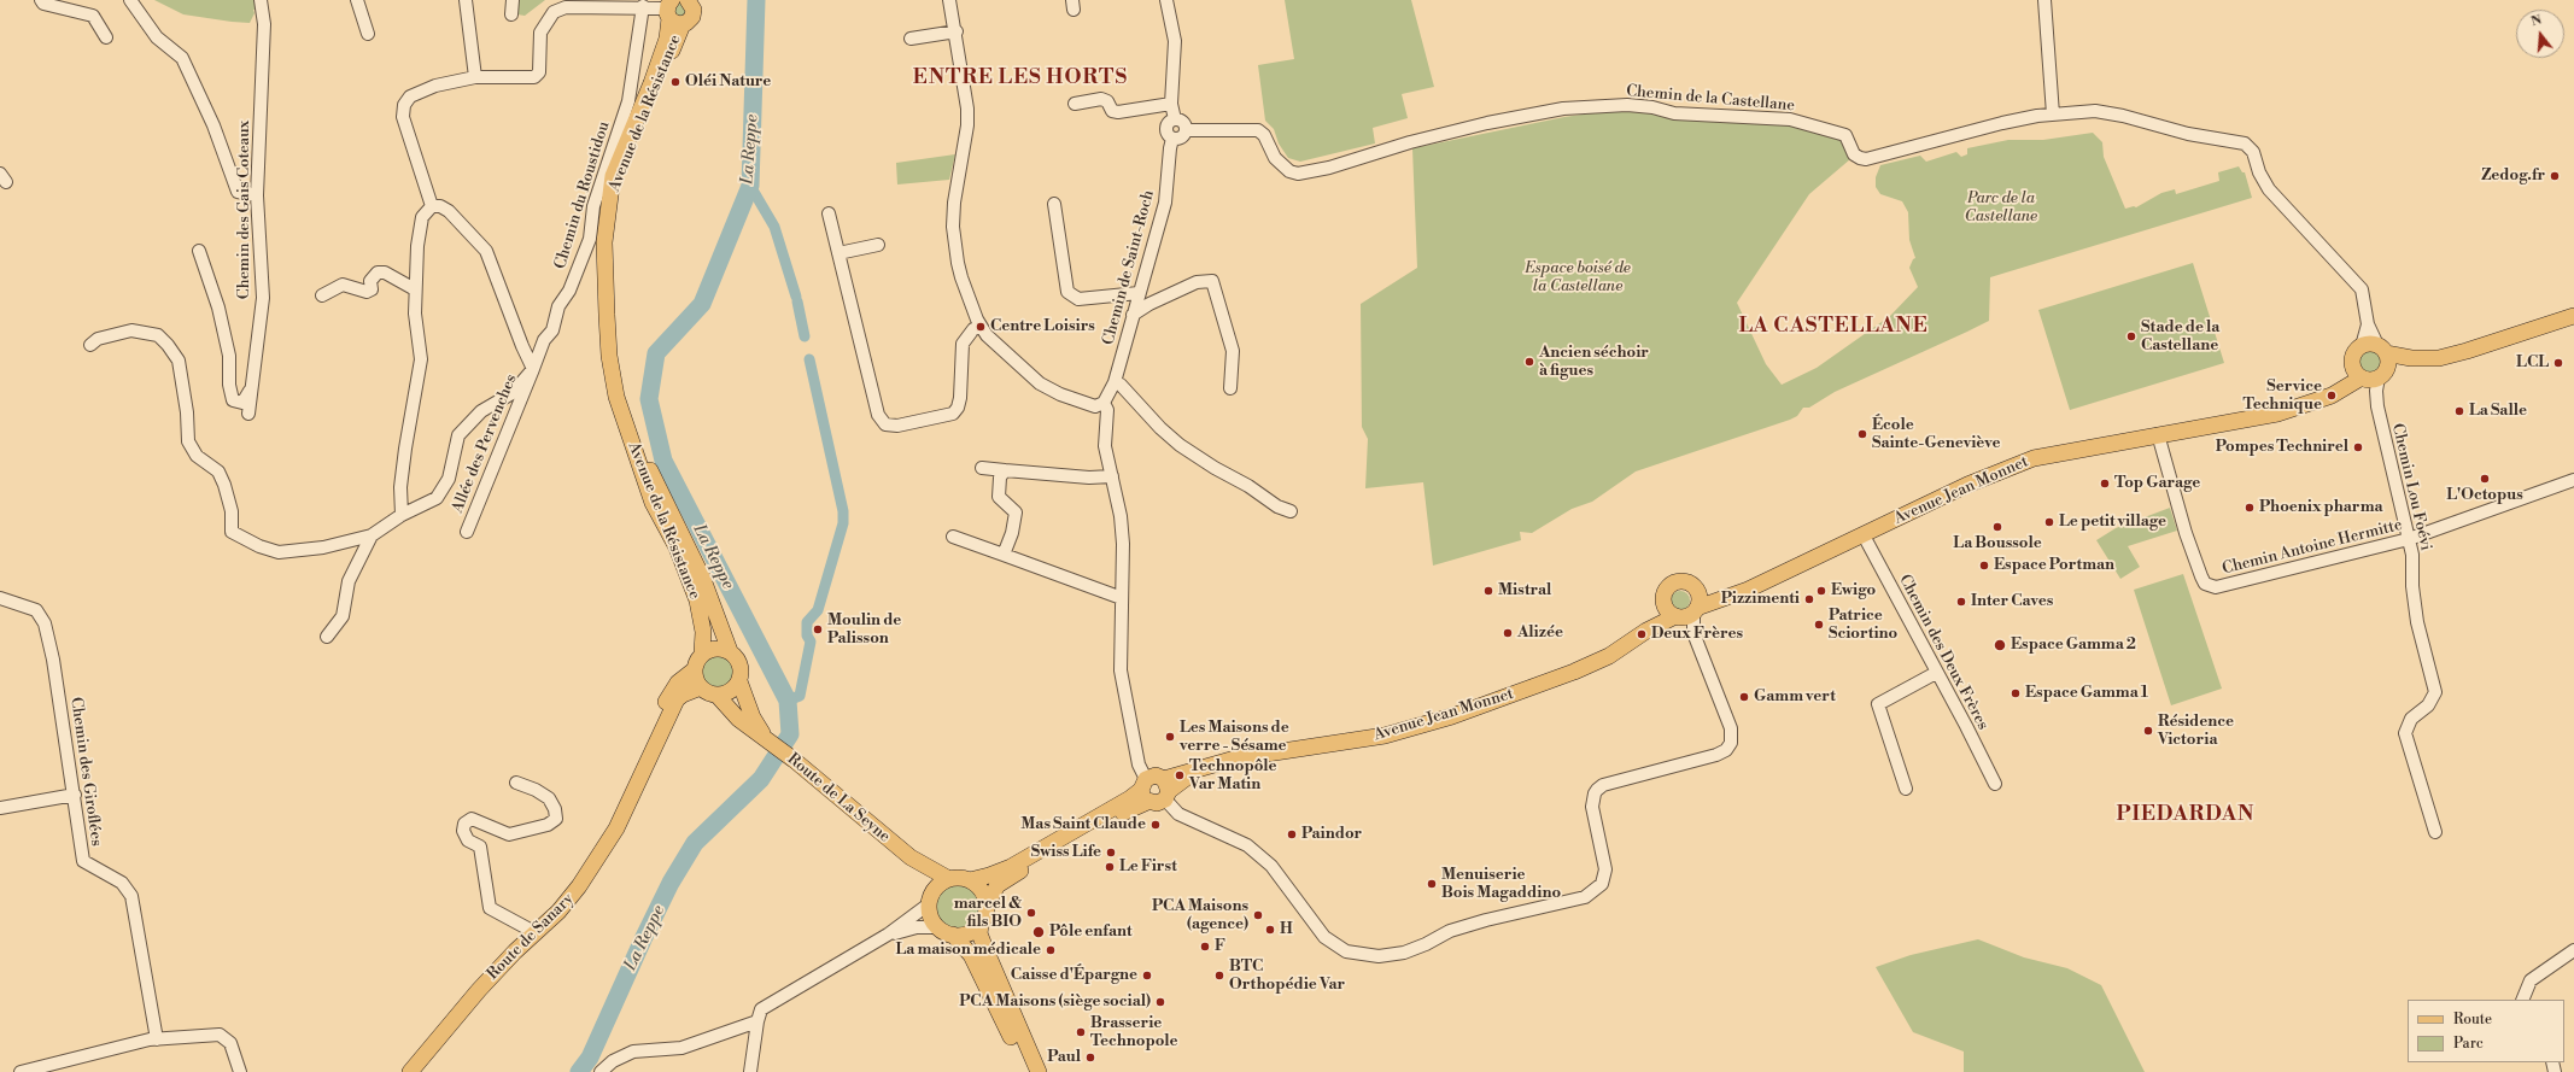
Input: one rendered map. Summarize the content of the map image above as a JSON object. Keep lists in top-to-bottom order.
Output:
{
  "streets": {
    "main road": [
      "Avenue de la Résistance",
      "Avenue Jean Monnet",
      "Route de La Seyne",
      "Route de Sanary"
    ],
    "street": [
      "Chemin de la Castellane",
      "Chemin du Roustidou",
      "Chemin des Gais Coteaux",
      "Chemin de Saint-Roch",
      "Allée des Pervenches",
      "Chemin Lou Foévi",
      "Chemin Antoine Hermitte",
      "Chemin des Deux Frères",
      "Chemin des Giroflées"
    ]
  },
  "crossings": [
    ["Chemin de la Castellane", "Chemin de Saint-Roch"],
    ["Chemin de la Castellane", "Avenue Jean Monnet"],
    ["Avenue de la Résistance", "Route de La Seyne"],
    ["Avenue de la Résistance", "Route de Sanary"],
    ["Chemin du Roustidou", "Allée des Pervenches"],
    ["Chemin de Saint-Roch", "Avenue Jean Monnet"],
    ["Chemin Lou Foévi", "Avenue Jean Monnet"],
    ["Chemin Lou Foévi", "Chemin Antoine Hermitte"],
    ["Avenue Jean Monnet", "Chemin Antoine Hermitte"],
    ["Avenue Jean Monnet", "Chemin des Deux Frères"],
    ["Avenue Jean Monnet", "Route de La Seyne"],
    ["Route de La Seyne", "Route de Sanary"]
  ],
  "districts": ["ENTRE LES HORTS", "LA CASTELLANE", "PIEDARDAN"],
  "water": ["La Reppe"],
  "parks": ["Parc de la Castellane", "Espace boisé de la Castellane"],
  "places": [
    "Oléi Nature",
    "Zedog.fr",
    "Centre Loisirs",
    "Stade de la Castellane",
    "Ancien séchoir à figues",
    "LCL",
    "Service Technique",
    "La Salle",
    "École Sainte-Geneviève",
    "Pompes Technirel",
    "L'Octopus",
    "Top Garage",
    "Phoenix pharma",
    "Le petit village",
    "La Boussole",
    "Espace Portman",
    "Mistral",
    "Ewigo",
    "Pizzimenti",
    "Inter Caves",
    "Patrice Sciortino",
    "Moulin de Palisson",
    "Alizée",
    "Deux Frères",
    "Espace Gamma 2",
    "Espace Gamma 1",
    "Gamm vert",
    "Résidence Victoria",
    "Les Maisons de verre - Sésame",
    "Technopôle Var Matin",
    "Mas Saint Claude",
    "Paindor",
    "Swiss Life",
    "Le First",
    "Menuiserie Bois Magaddino",
    "marcel & fils BIO",
    "PCA Maisons (agence)",
    "H",
    "Pôle enfant",
    "F",
    "La maison médicale",
    "Caisse d'Épargne",
    "BTC Orthopédie Var",
    "PCA Maisons (siège social)",
    "Brasserie Technopole",
    "Paul"
  ],
  "legend": ["Route", "Parc"],
  "north": "top"
}
